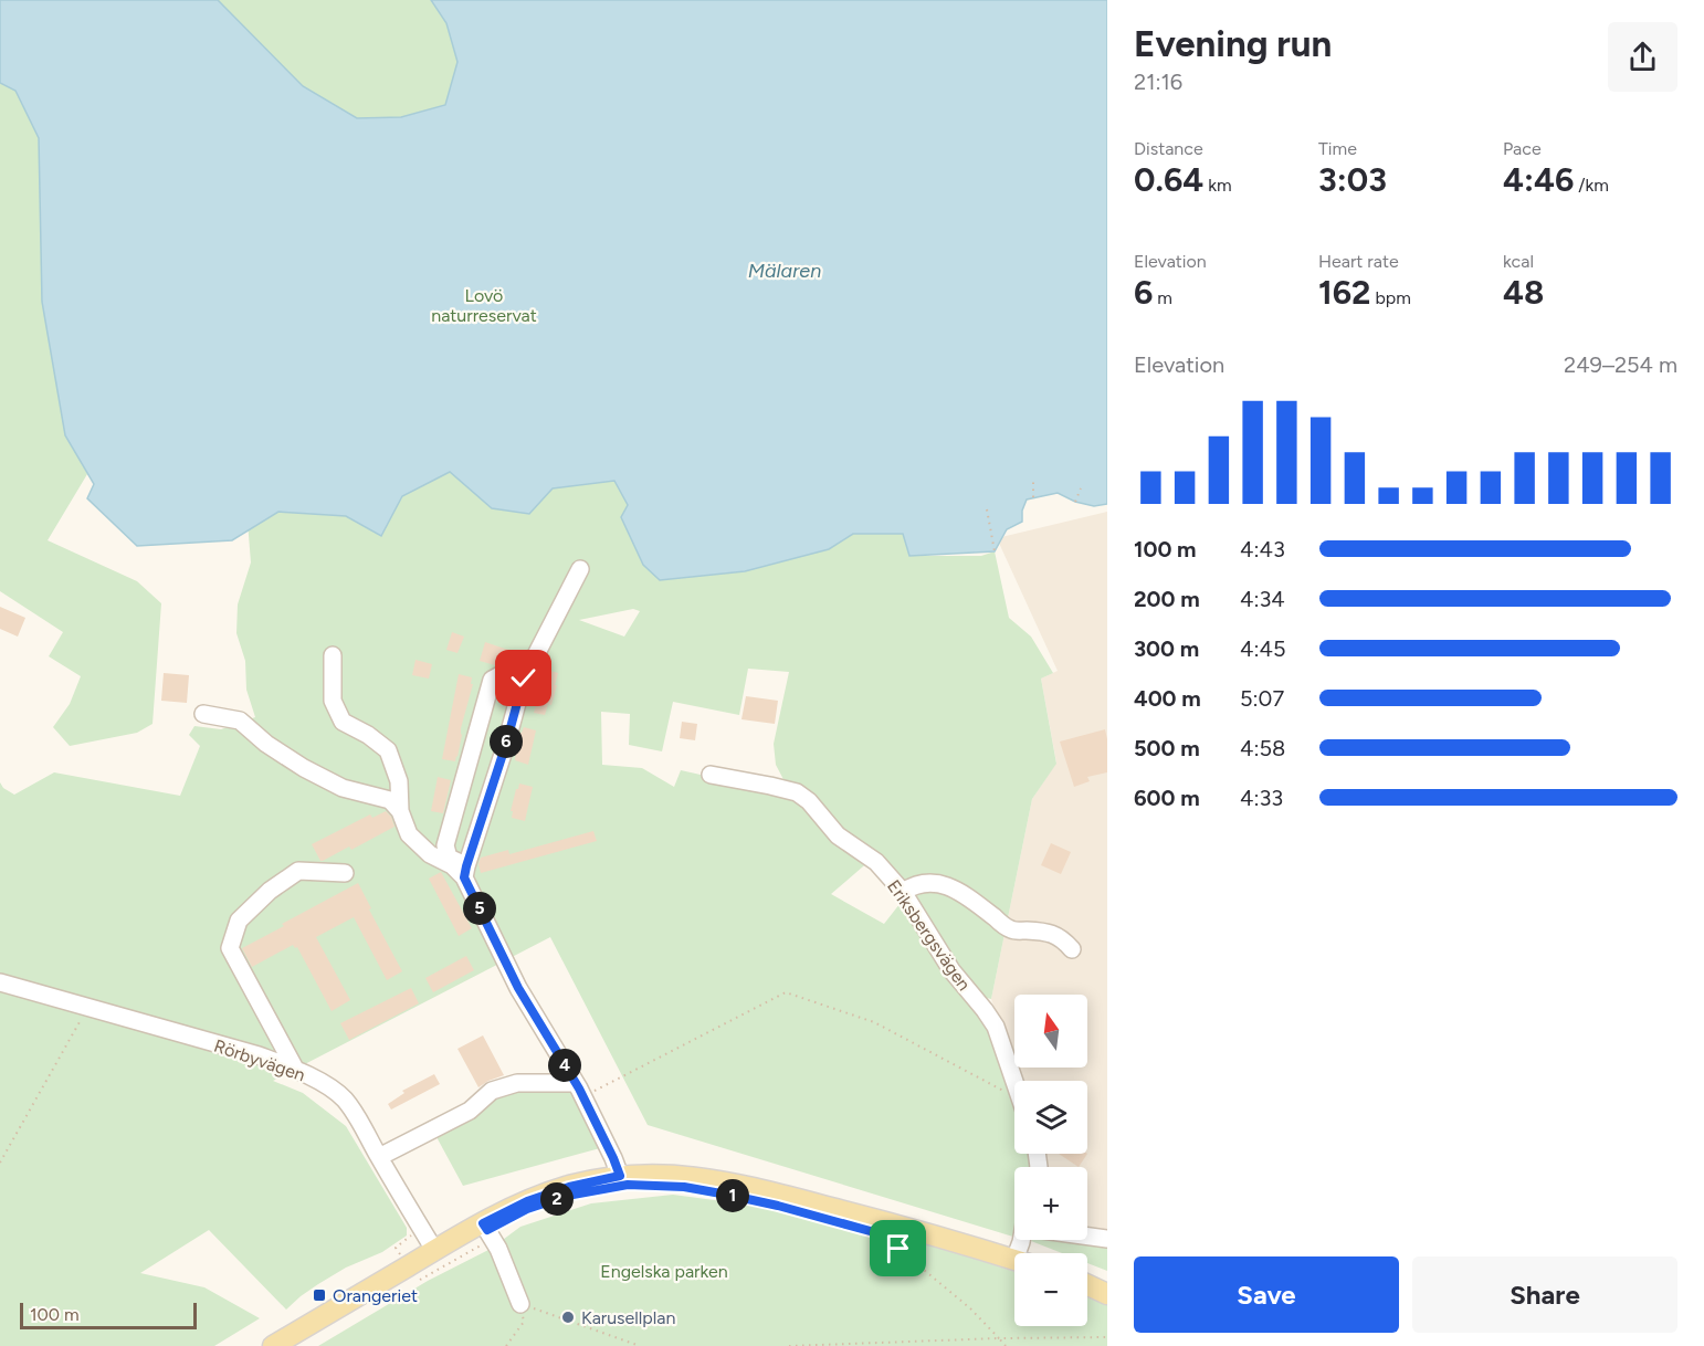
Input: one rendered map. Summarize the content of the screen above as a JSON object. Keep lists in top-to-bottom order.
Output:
{
  "streets": {
    "street": ["Eriksbergsvägen", "Rörbyvägen"]
  },
  "water": ["Mälaren"],
  "parks": ["Lovö naturreservat", "Engelska parken"],
  "places": {
    "transit": ["Orangeriet"],
    "other": ["Karusellplan"]
  },
  "scale_bar": "100 m",
  "north": "top",
  "page": {
    "heading": ["Evening run", "21:16"],
    "stats": [
      ["Distance", "0.64 km"],
      ["Time", "3:03"],
      ["Pace", "4:46 /km"],
      ["Elevation", "6 m"],
      ["Heart rate", "162 bpm"],
      ["kcal", "48"]
    ],
    "chart": ["Elevation", "249–254 m"],
    "list": [
      {
        "name": "100 m",
        "note": "4:43"
      },
      {
        "name": "200 m",
        "note": "4:34"
      },
      {
        "name": "300 m",
        "note": "4:45"
      },
      {
        "name": "400 m",
        "note": "5:07"
      },
      {
        "name": "500 m",
        "note": "4:58"
      },
      {
        "name": "600 m",
        "note": "4:33"
      }
    ],
    "pins": [
      "6",
      "5",
      "4",
      "1",
      "2"
    ],
    "map_buttons": ["+", "−"],
    "buttons": ["Save", "Share"],
    "scale": "100 m"
  }
}
